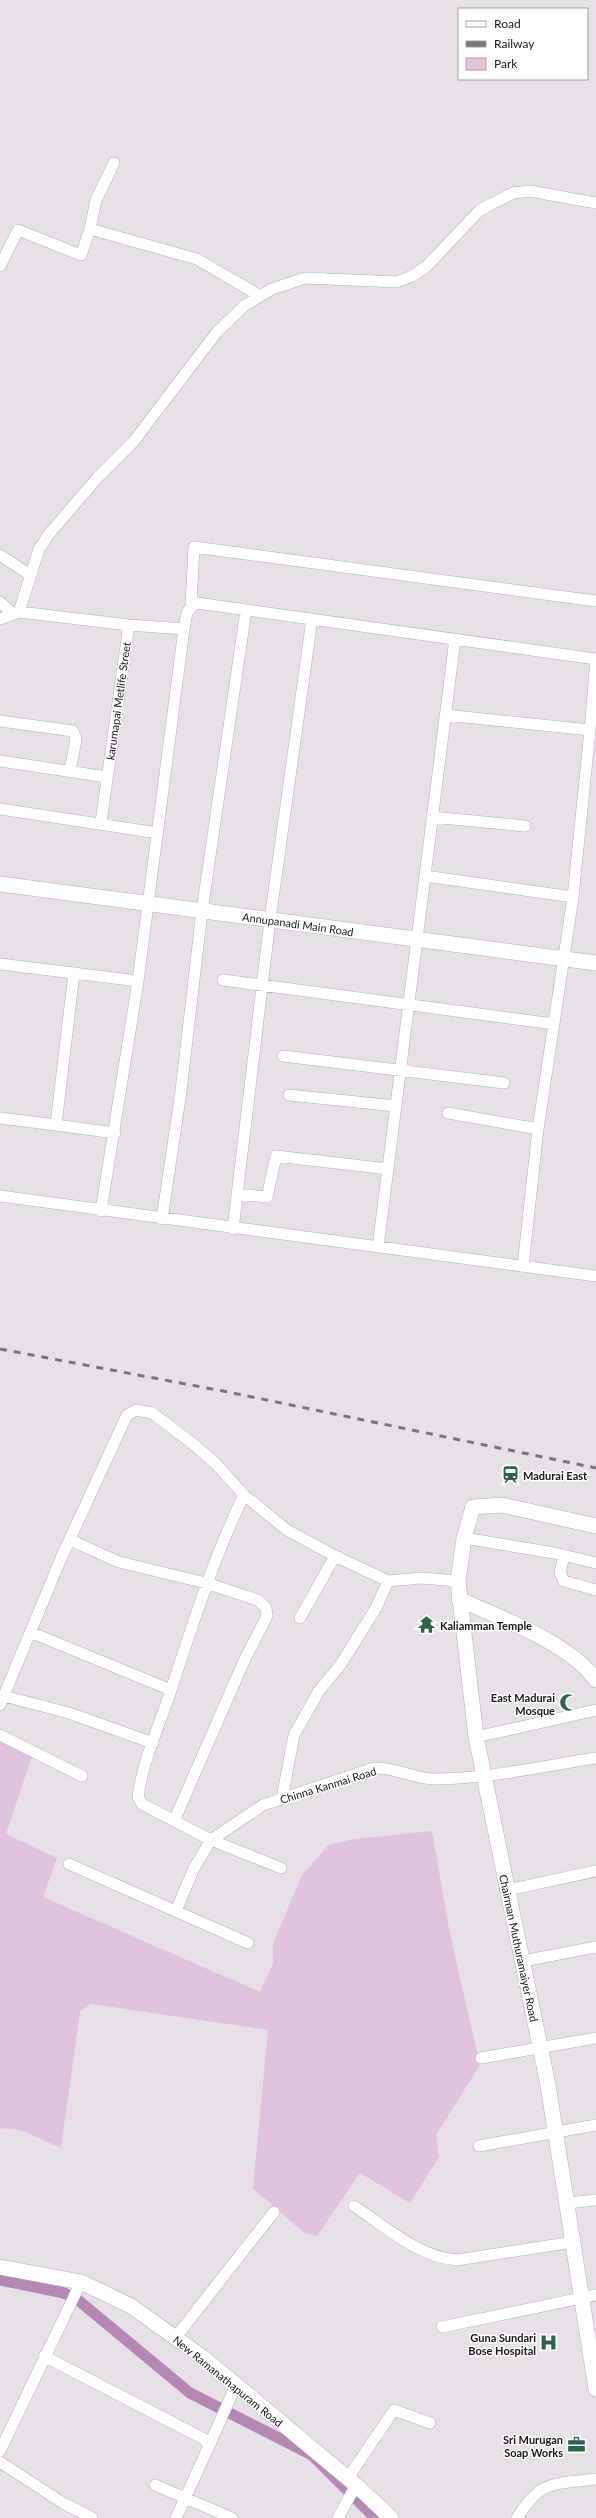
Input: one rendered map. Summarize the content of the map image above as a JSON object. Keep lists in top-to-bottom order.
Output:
{
  "streets": {
    "street": [
      "karumapai Metlife Street",
      "Annupanadi Main Road",
      "Chinna Kanmai Road",
      "Chairman Muthuramaiyer Road",
      "New Ramanathapuram Road"
    ]
  },
  "crossings": [
    ["Chinna Kanmai Road", "Chairman Muthuramaiyer Road"]
  ],
  "places": {
    "station": ["Madurai East"],
    "temple": ["Kaliamman Temple"],
    "mosque": ["East Madurai Mosque"],
    "hospital": ["Guna Sundari Bose Hospital"],
    "office": ["Sri Murugan Soap Works"]
  },
  "legend": ["Road", "Railway", "Park"]
}
